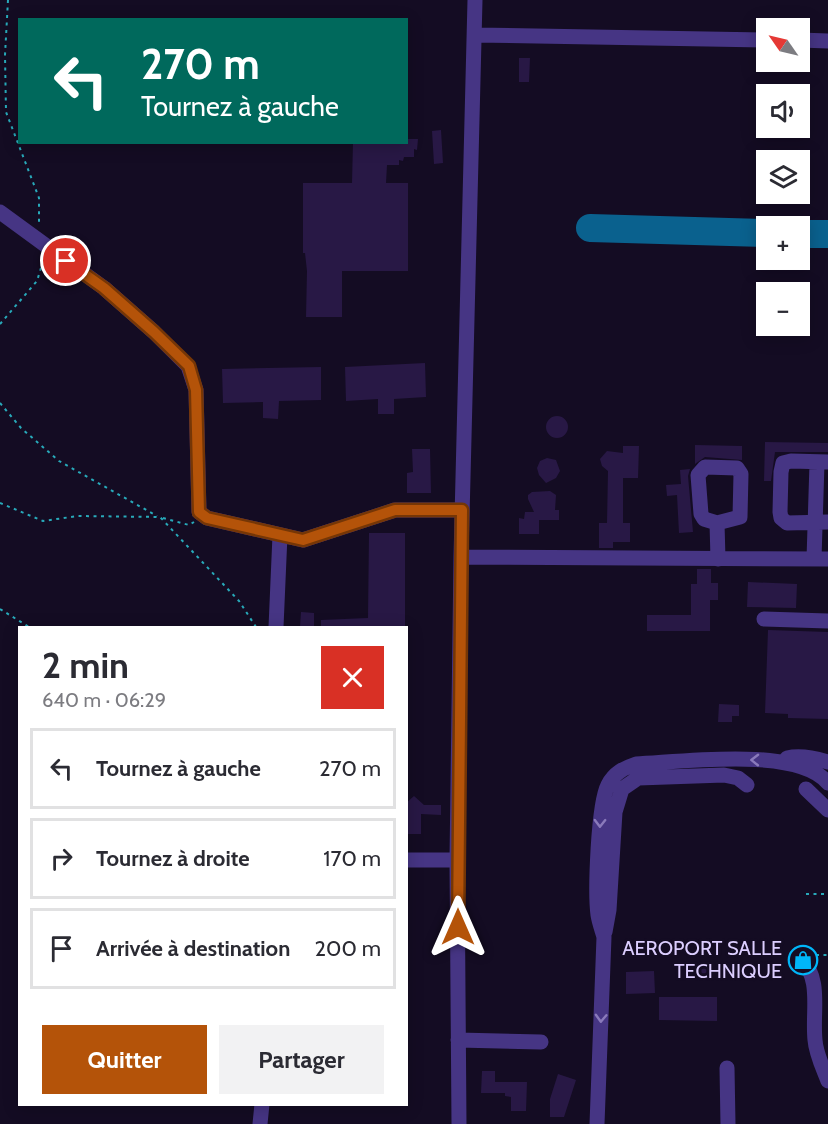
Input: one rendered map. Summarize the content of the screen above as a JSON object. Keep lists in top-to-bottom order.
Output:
{
  "places": {
    "shop": ["AEROPORT SALLE TECHNIQUE"]
  },
  "north": "top left",
  "page": {
    "map_buttons": ["+", "−"],
    "turn": ["270 m", "Tournez à gauche"],
    "heading": ["2 min", "640 m · 06:29"],
    "list": [
      {
        "name": "Tournez à gauche",
        "value": "270 m"
      },
      {
        "name": "Tournez à droite",
        "value": "170 m"
      },
      {
        "name": "Arrivée à destination",
        "value": "200 m"
      }
    ],
    "buttons": ["Quitter", "Partager"]
  }
}
